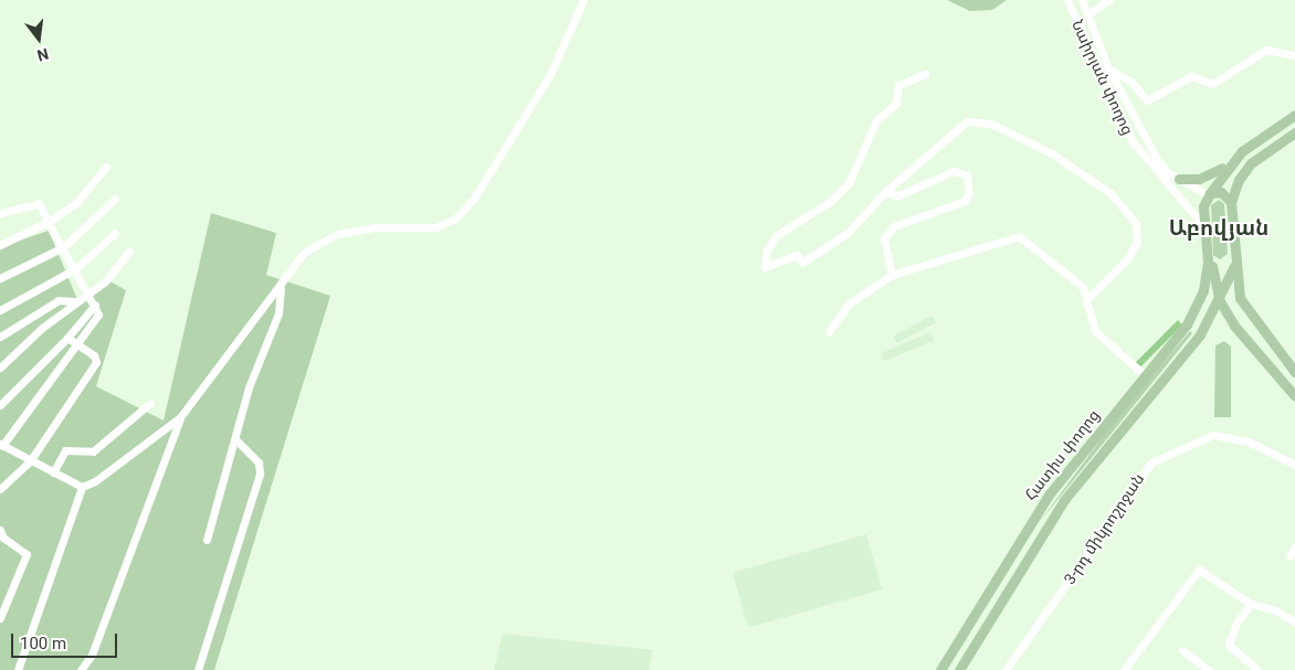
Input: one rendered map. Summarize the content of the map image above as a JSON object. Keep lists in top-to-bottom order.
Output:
{
  "streets": {
    "main road": ["Հատիս փողոց"],
    "street": ["Նաիրյան փողոց", "3-րդ միկրոշրջան"]
  },
  "districts": ["Աբովյան"],
  "scale_bar": "100 m",
  "north": "bottom"
}
